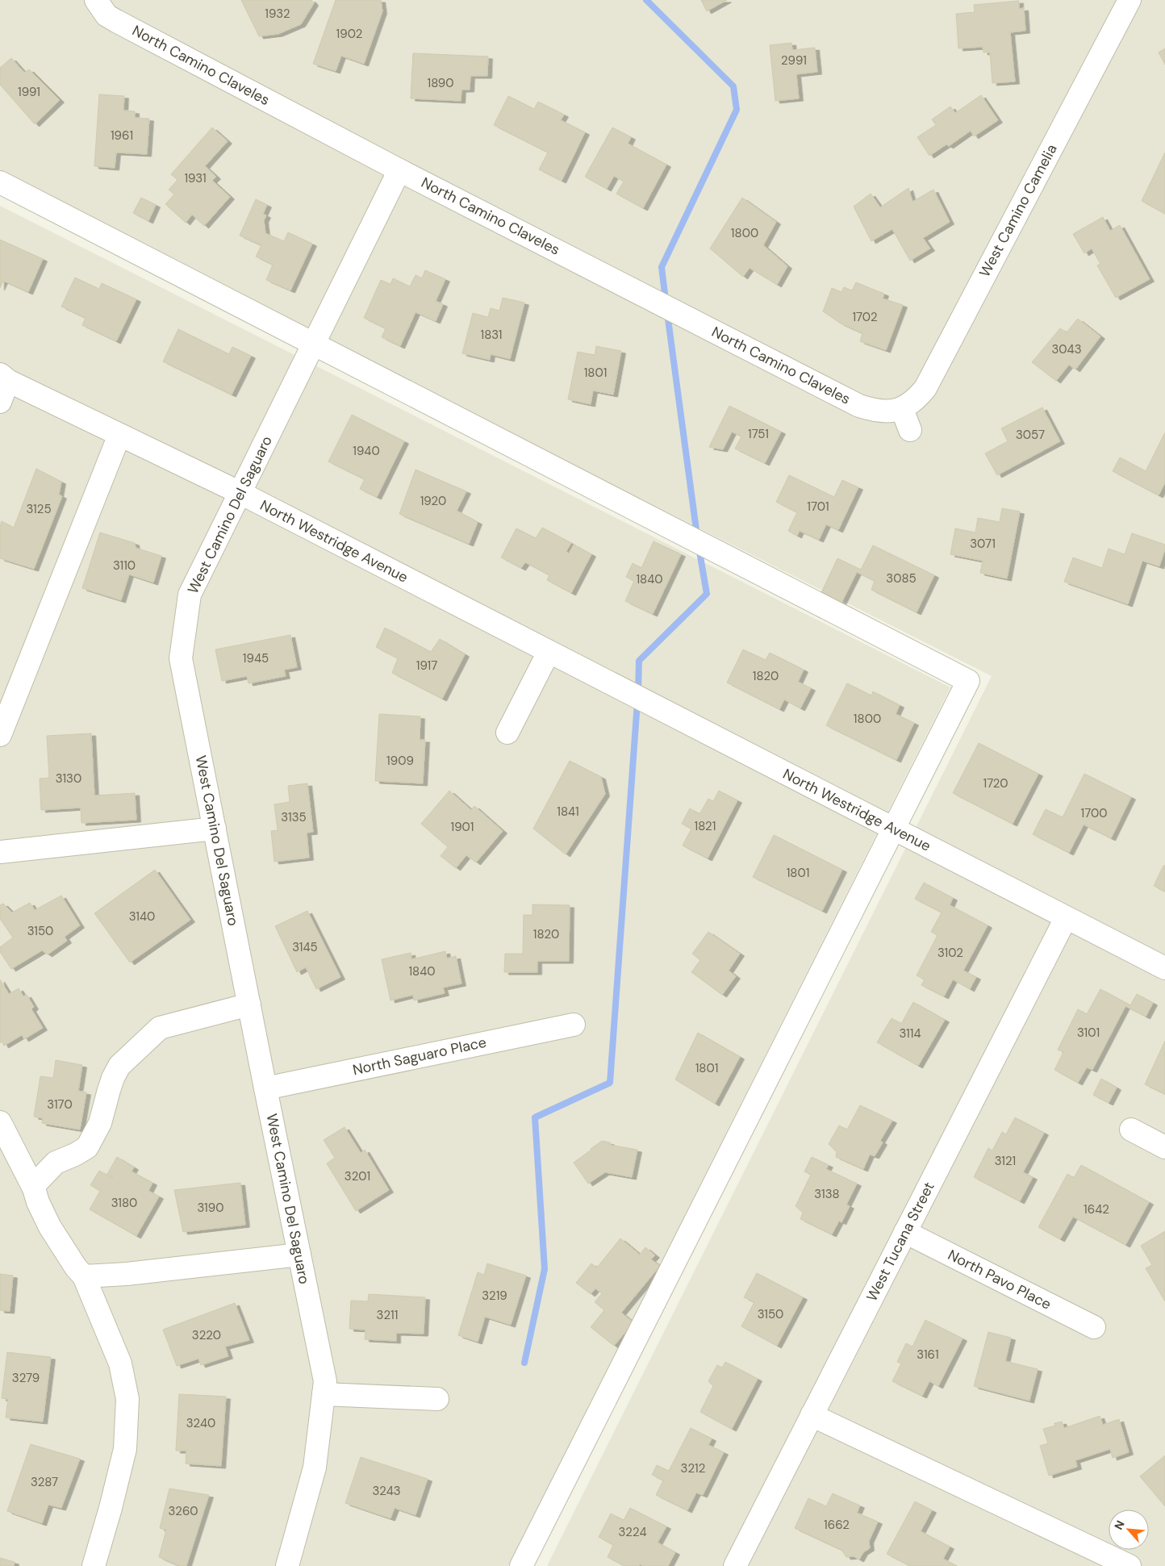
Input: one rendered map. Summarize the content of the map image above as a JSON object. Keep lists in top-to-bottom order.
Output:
{
  "streets": {
    "street": [
      "North Camino Claveles",
      "West Camino Camelia",
      "West Camino Del Saguaro",
      "North Westridge Avenue",
      "North Saguaro Place",
      "West Tucana Street",
      "North Pavo Place"
    ]
  },
  "crossings": [
    ["North Camino Claveles", "West Camino Camelia"],
    ["North Camino Claveles", "West Camino Del Saguaro"],
    ["West Camino Del Saguaro", "North Westridge Avenue"],
    ["West Camino Del Saguaro", "North Saguaro Place"],
    ["North Westridge Avenue", "West Tucana Street"],
    ["West Tucana Street", "North Pavo Place"]
  ],
  "house_numbers": [
    "1932",
    "1902",
    "2991",
    "1890",
    "1991",
    "1961",
    "1931",
    "1800",
    "1702",
    "1831",
    "3043",
    "1801",
    "1751",
    "3057",
    "1940",
    "1920",
    "1701",
    "3125",
    "3071",
    "3110",
    "3085",
    "1840",
    "1945",
    "1917",
    "1820",
    "1800",
    "1909",
    "3130",
    "1720",
    "1841",
    "1700",
    "3135",
    "1821",
    "1901",
    "1801",
    "3140",
    "3150",
    "1820",
    "3145",
    "3102",
    "1840",
    "3101",
    "3114",
    "1801",
    "3170",
    "3121",
    "3201",
    "3138",
    "3180",
    "3190",
    "1642",
    "3219",
    "3150",
    "3211",
    "3220",
    "3161",
    "3279",
    "3240",
    "3212",
    "3287",
    "3243",
    "3260",
    "1662",
    "3224"
  ],
  "north": "top left"
}
